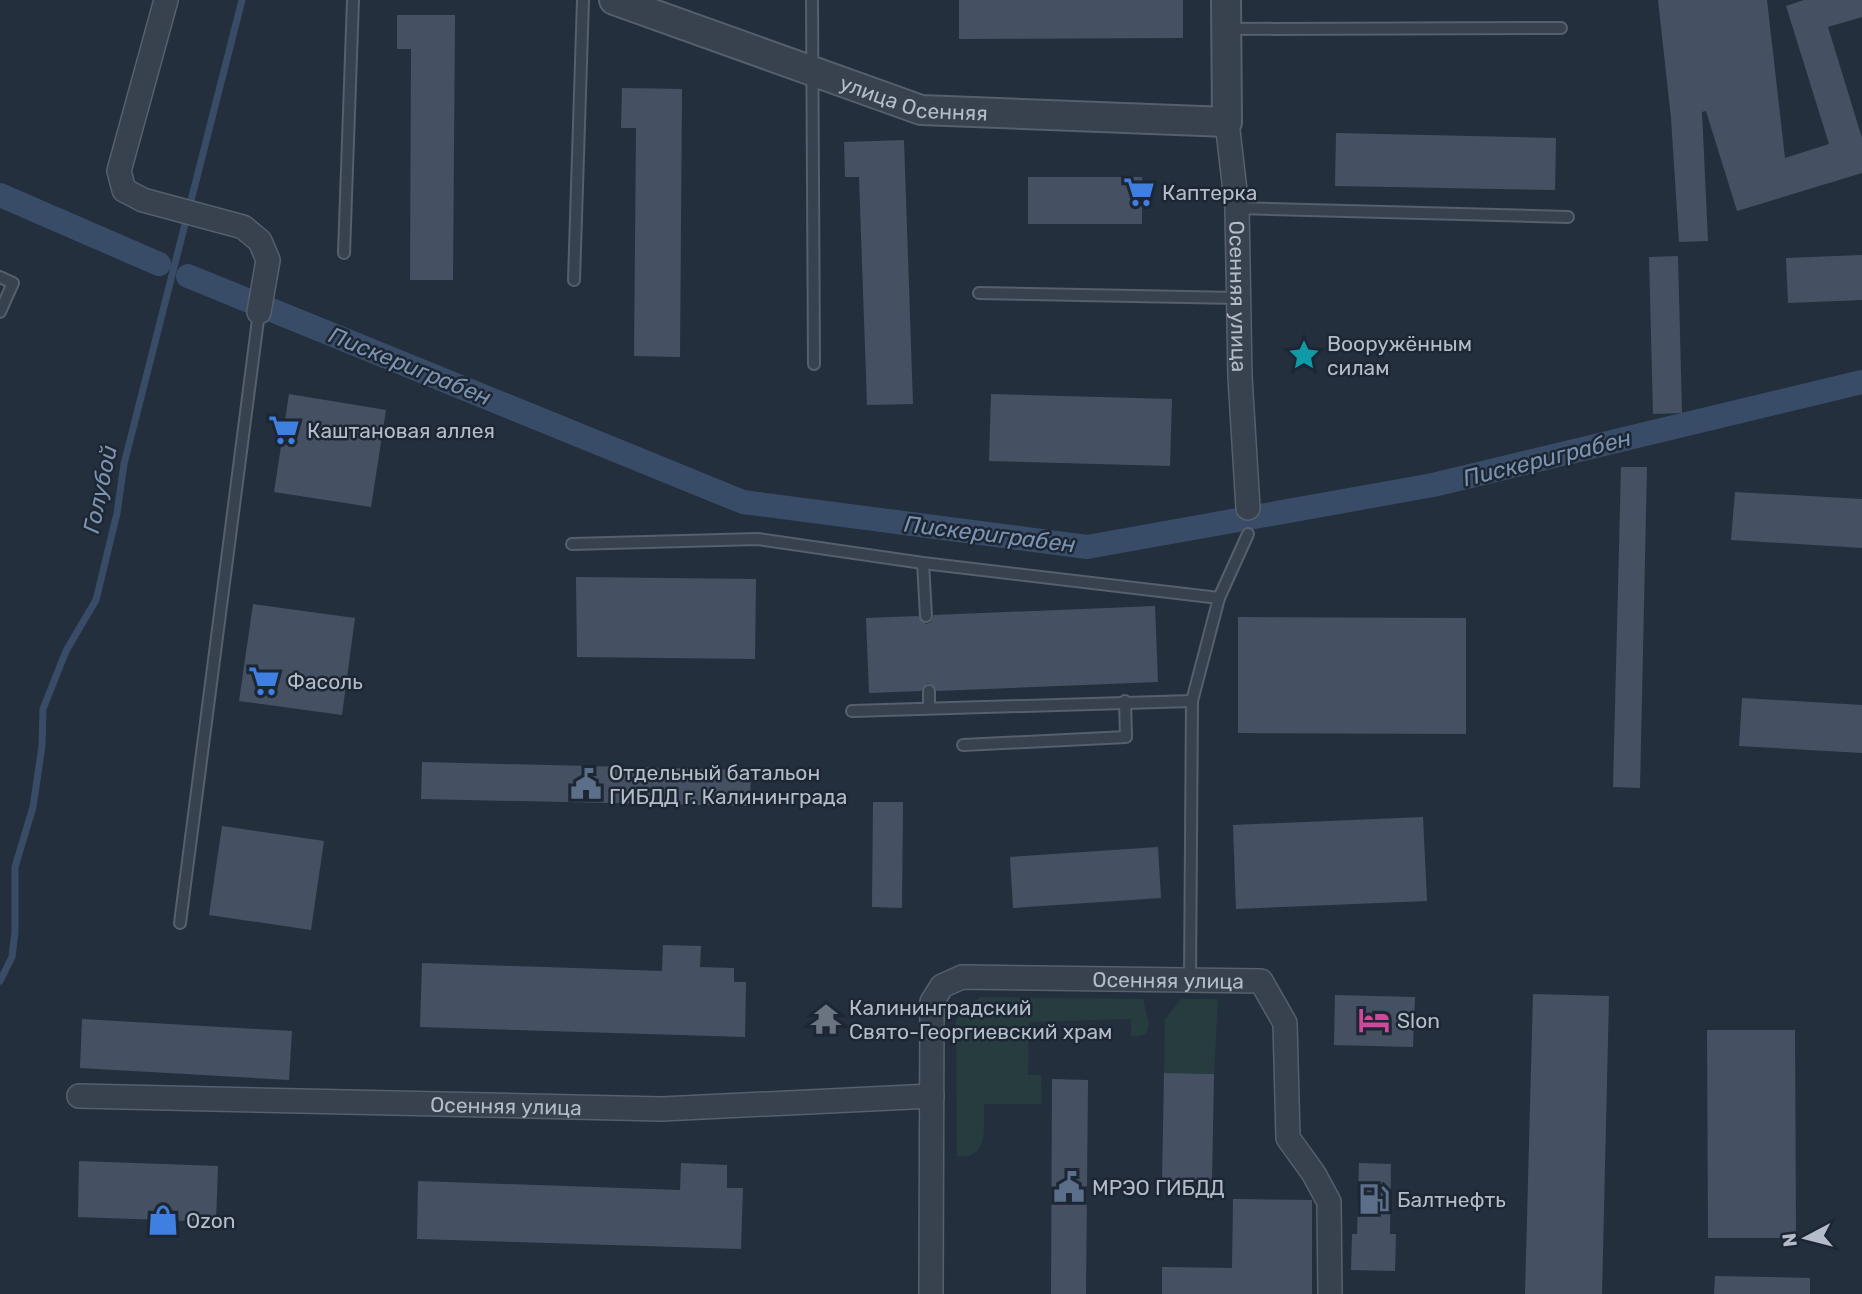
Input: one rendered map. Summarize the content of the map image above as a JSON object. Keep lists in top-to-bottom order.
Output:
{
  "streets": {
    "street": ["улица Осенняя", "Осенняя улица"]
  },
  "crossings": [
    ["улица Осенняя", "Осенняя улица"]
  ],
  "water": ["Пискериграбен", "Голубой"],
  "places": {
    "supermarket": ["Каптерка", "Каштановая аллея", "Фасоль"],
    "place": ["Вооружённым силам"],
    "public building": ["Отдельный батальон ГИБДД г. Калининграда", "МРЭО ГИБДД"],
    "temple": ["Калининградский Свято-Георгиевский храм"],
    "hotel": ["Slon"],
    "fuel station": ["Балтнефть"],
    "shop": ["Ozon"]
  },
  "north": "left"
}
